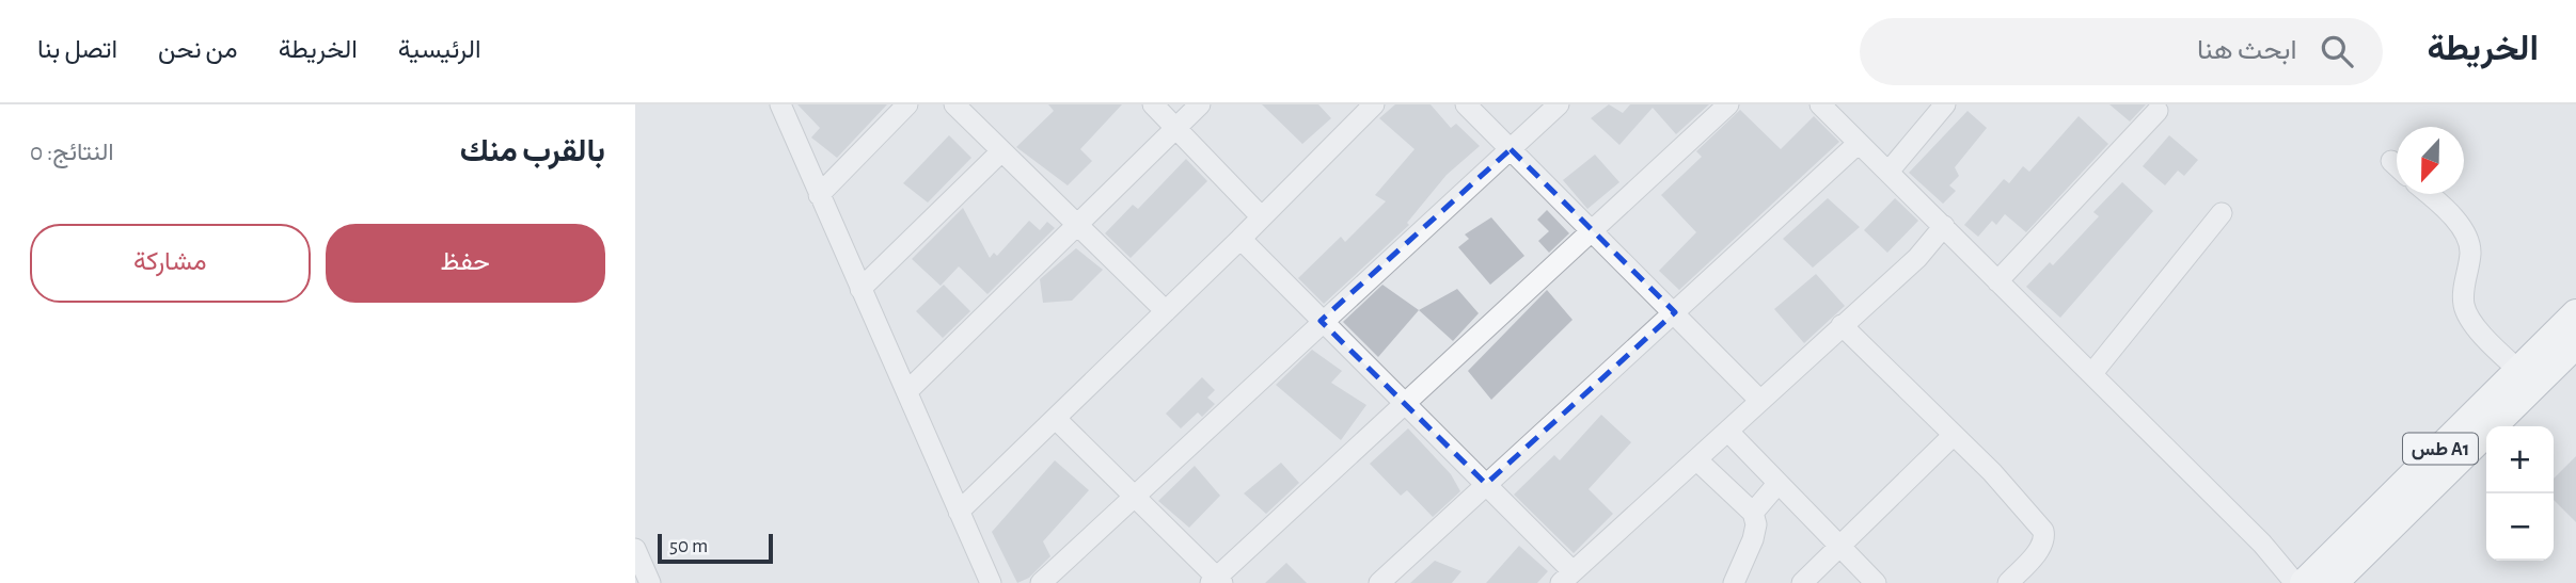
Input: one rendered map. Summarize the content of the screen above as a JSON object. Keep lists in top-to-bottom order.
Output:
{
  "streets": {
    "highway": ["طس A1"]
  },
  "scale_bar": "50 m",
  "north": "bottom",
  "page": {
    "header": "الخريطة",
    "search": "ابحث هنا",
    "nav": [
      "الرئيسية",
      "الخريطة",
      "من نحن",
      "اتصل بنا"
    ],
    "heading": ["بالقرب منك", "النتائج: 0"],
    "buttons": ["حفظ", "مشاركة"],
    "map_buttons": ["+", "−"],
    "scale": "50 m"
  }
}
